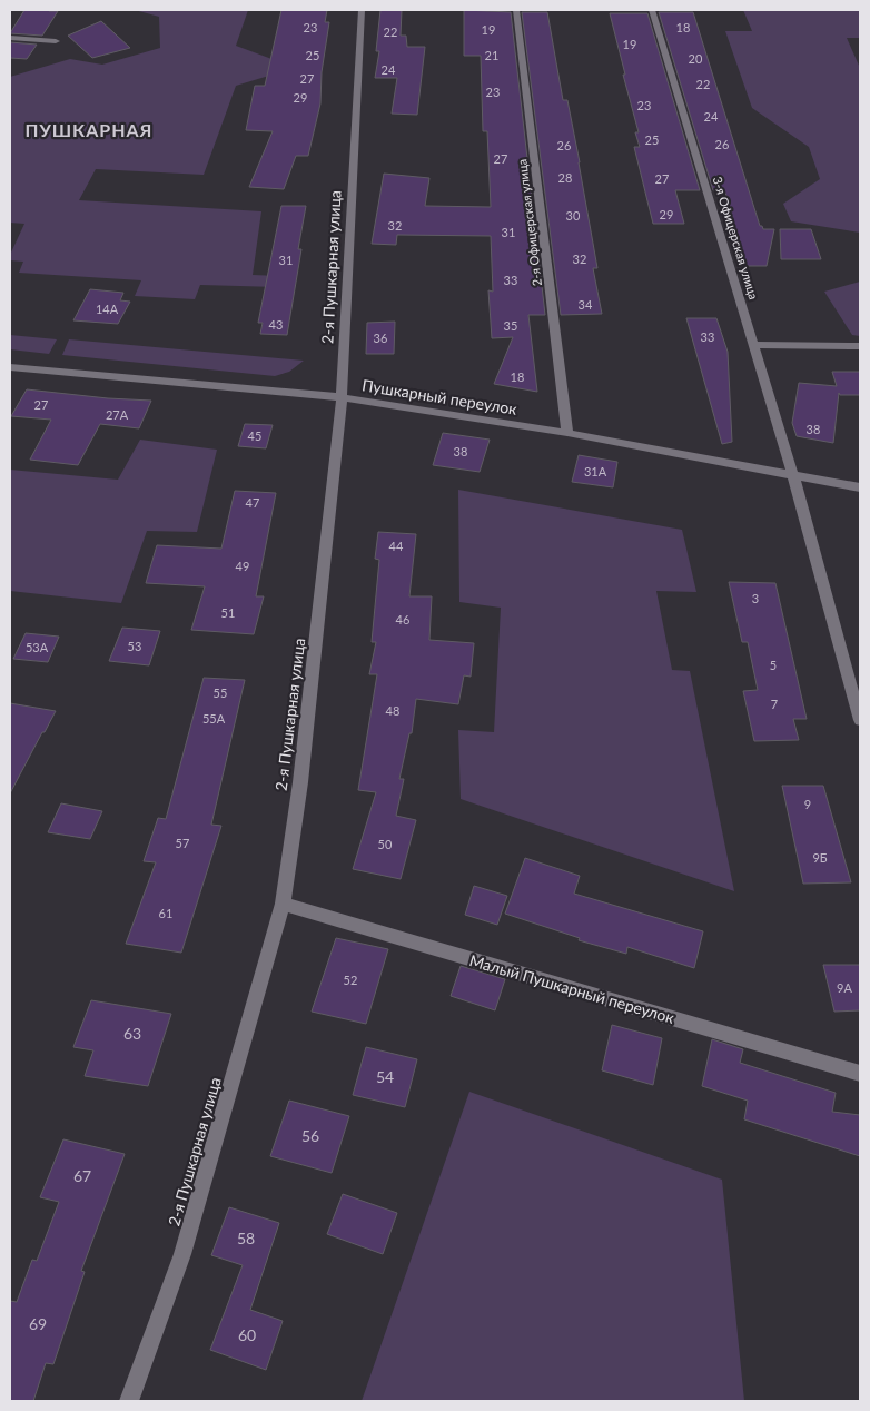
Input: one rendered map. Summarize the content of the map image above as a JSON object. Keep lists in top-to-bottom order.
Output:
{
  "streets": {
    "street": [
      "2-я Офицерская улица",
      "3-я Офицерская улица",
      "2-я Пушкарная улица",
      "Пушкарный переулок",
      "Малый Пушкарный переулок"
    ]
  },
  "crossings": [
    ["2-я Офицерская улица", "Пушкарный переулок"],
    ["3-я Офицерская улица", "Пушкарный переулок"],
    ["2-я Пушкарная улица", "Пушкарный переулок"],
    ["2-я Пушкарная улица", "Малый Пушкарный переулок"]
  ],
  "districts": ["ПУШКАРНАЯ"],
  "house_numbers": [
    "23",
    "18",
    "19",
    "22",
    "19",
    "25",
    "21",
    "20",
    "24",
    "27",
    "22",
    "23",
    "29",
    "23",
    "24",
    "25",
    "26",
    "26",
    "27",
    "28",
    "27",
    "29",
    "30",
    "32",
    "31",
    "32",
    "31",
    "33",
    "34",
    "14А",
    "43",
    "35",
    "33",
    "36",
    "18",
    "27",
    "27А",
    "38",
    "45",
    "38",
    "31А",
    "47",
    "44",
    "49",
    "3",
    "51",
    "46",
    "53",
    "53А",
    "5",
    "55",
    "7",
    "48",
    "55А",
    "9",
    "57",
    "50",
    "9Б",
    "61",
    "52",
    "9А",
    "63",
    "54",
    "56",
    "67",
    "58",
    "69",
    "60"
  ]
}
